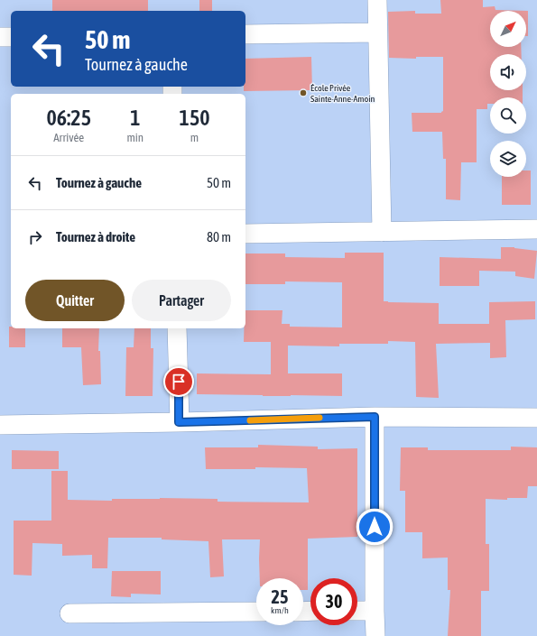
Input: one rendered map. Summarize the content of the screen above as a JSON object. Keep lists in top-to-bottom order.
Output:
{
  "places": ["École Privée Sainte-Anne-Amoin"],
  "north": "top right",
  "page": {
    "turn": ["50 m", "Tournez à gauche"],
    "eta": [
      "06:25",
      "Arrivée",
      "1",
      "min",
      "150",
      "m"
    ],
    "list": [
      {
        "name": "Tournez à gauche",
        "value": "50 m"
      },
      {
        "name": "Tournez à droite",
        "value": "80 m"
      }
    ],
    "buttons": ["Quitter", "Partager"],
    "speed": "25 km/h",
    "limit": "30"
  }
}
